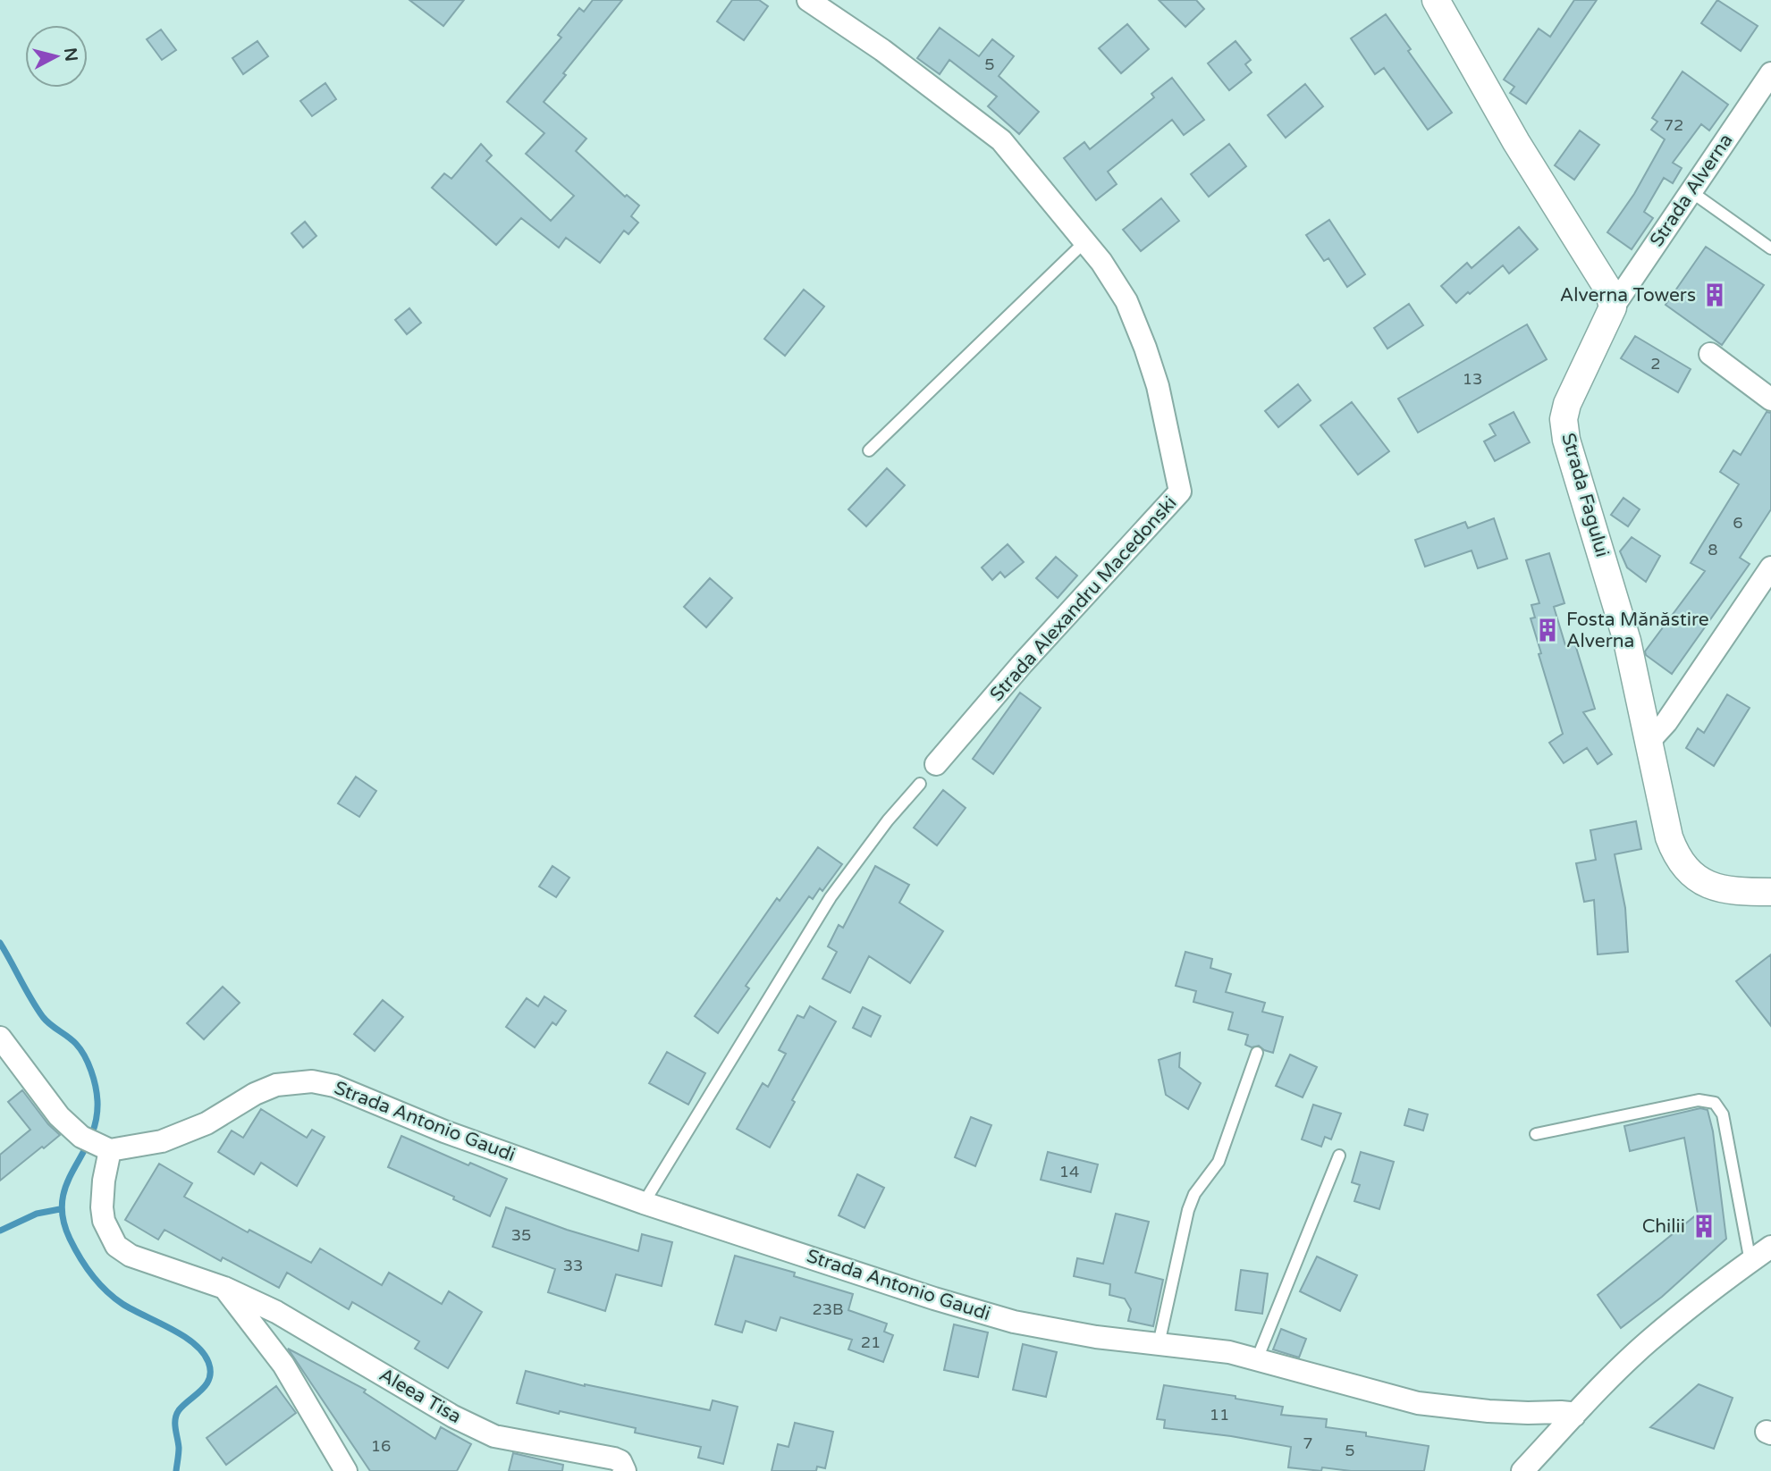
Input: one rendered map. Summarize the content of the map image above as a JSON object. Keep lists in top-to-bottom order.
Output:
{
  "streets": {
    "street": [
      "Strada Alverna",
      "Strada Fagului",
      "Strada Alexandru Macedonski",
      "Strada Antonio Gaudi",
      "Aleea Tisa"
    ]
  },
  "crossings": [
    ["Strada Alverna", "Strada Fagului"],
    ["Strada Antonio Gaudi", "Aleea Tisa"]
  ],
  "places": {
    "building": ["Alverna Towers", "Fosta Mănăstire Alverna", "Chilii"]
  },
  "house_numbers": [
    "5",
    "72",
    "2",
    "13",
    "6",
    "8",
    "14",
    "35",
    "33",
    "23B",
    "21",
    "11",
    "7",
    "16",
    "5"
  ],
  "north": "right"
}
